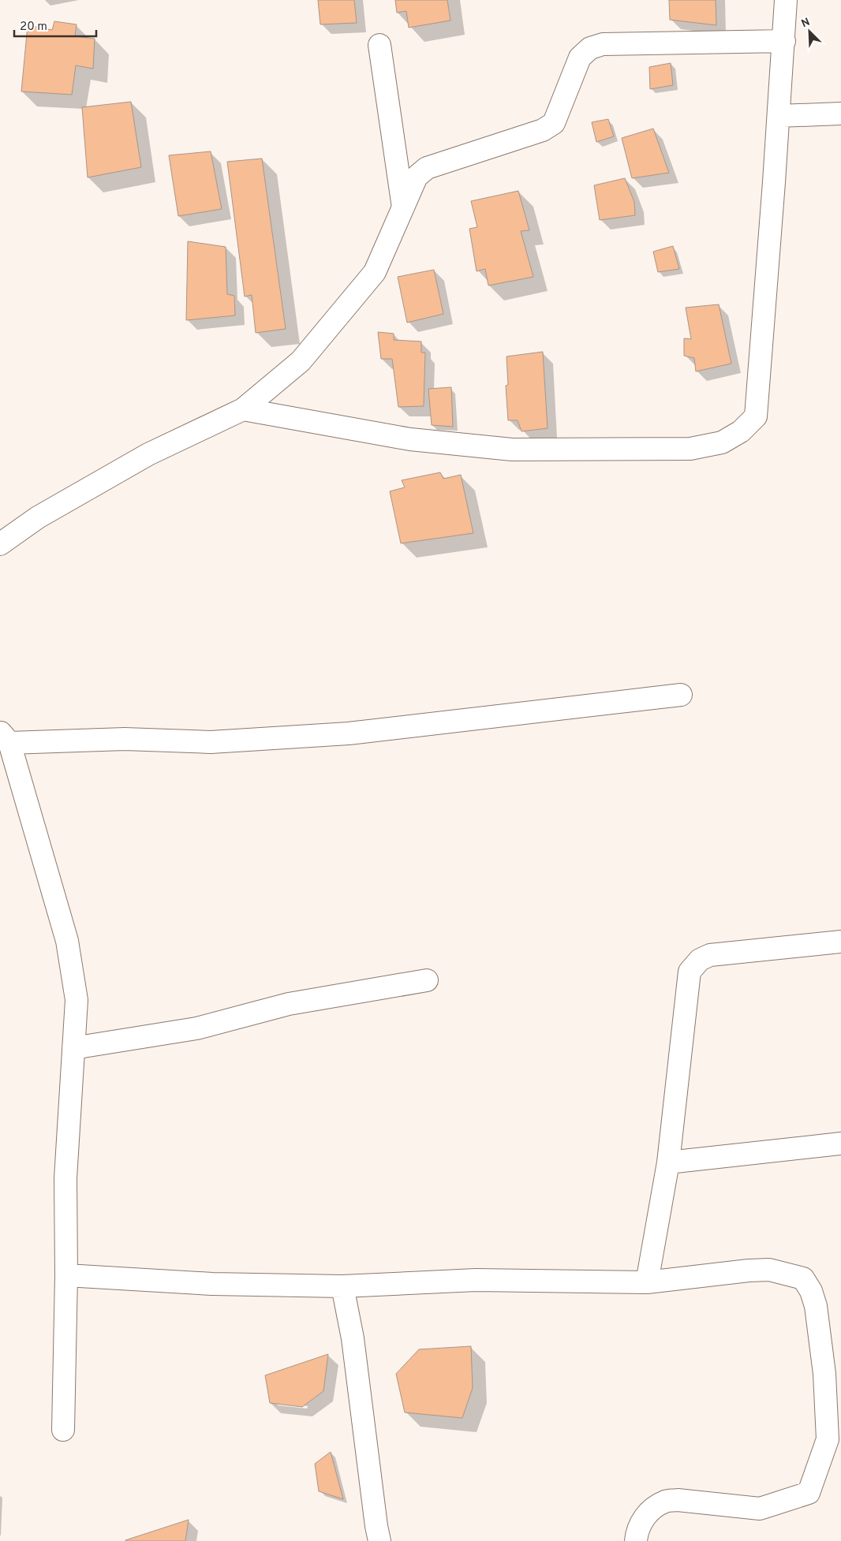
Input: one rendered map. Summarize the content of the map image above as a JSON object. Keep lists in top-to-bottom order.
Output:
{
  "scale_bar": "20 m",
  "north": "top left"
}
